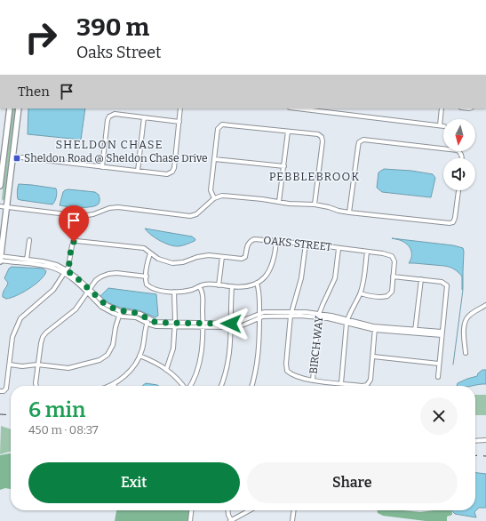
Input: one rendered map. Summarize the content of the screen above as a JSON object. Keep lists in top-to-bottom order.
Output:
{
  "streets": {
    "street": ["OAKS STREET", "BIRCH WAY"]
  },
  "crossings": [
    ["OAKS STREET", "BIRCH WAY"]
  ],
  "districts": ["SHELDON CHASE", "PEBBLEBROOK"],
  "places": {
    "transit": ["Sheldon Road @ Sheldon Chase Drive"]
  },
  "north": "bottom",
  "page": {
    "turn": ["390 m", "Oaks Street"],
    "then": "Then",
    "heading": ["6 min", "450 m · 08:37"],
    "buttons": ["Exit", "Share"]
  }
}
